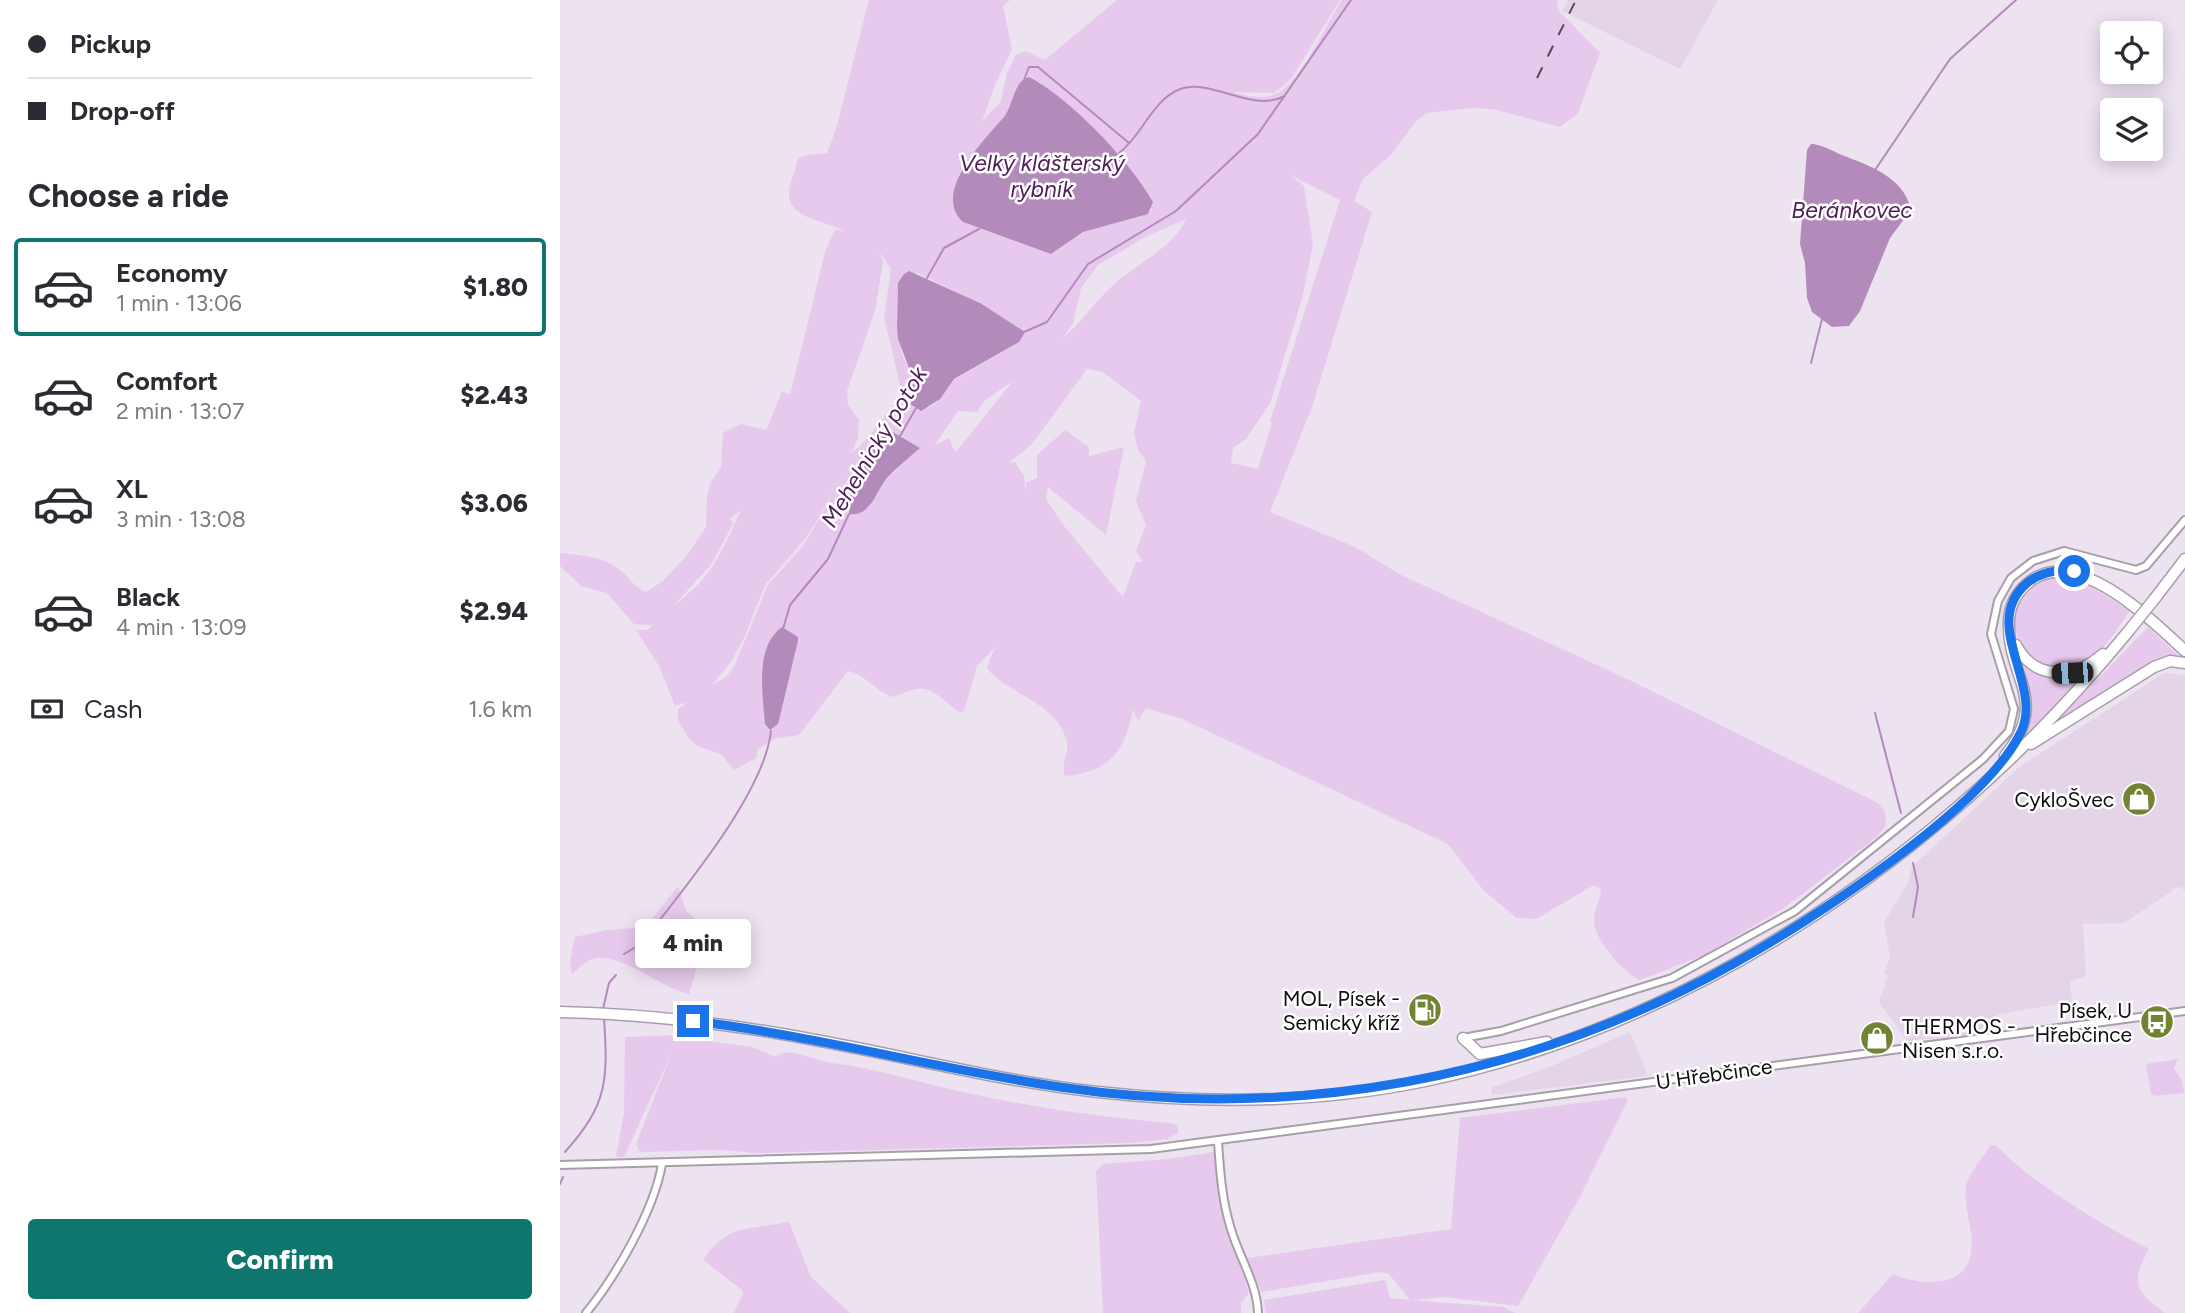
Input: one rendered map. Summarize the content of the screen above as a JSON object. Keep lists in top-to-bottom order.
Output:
{
  "streets": {
    "street": ["U Hřebčince"]
  },
  "water": ["Velký klášterský rybník", "Beránkovec", "Mehelnický potok"],
  "places": {
    "shop": ["CykloŠvec", "THERMOS - Nisen s.r.o."],
    "fuel station": ["MOL, Písek - Semický kříž"],
    "bus stop": ["Písek, U Hřebčince"]
  },
  "page": {
    "banner": ["Pickup", "Drop-off"],
    "heading": "Choose a ride",
    "list": [
      {
        "name": "Economy",
        "note": "1 min · 13:06",
        "value": "$1.80"
      },
      {
        "name": "Comfort",
        "note": "2 min · 13:07",
        "value": "$2.43"
      },
      {
        "name": "XL",
        "note": "3 min · 13:08",
        "value": "$3.06"
      },
      {
        "name": "Black",
        "note": "4 min · 13:09",
        "value": "$2.94"
      }
    ],
    "pay": ["Cash", "1.6 km"],
    "bubble": "4 min",
    "buttons": "Confirm"
  }
}
